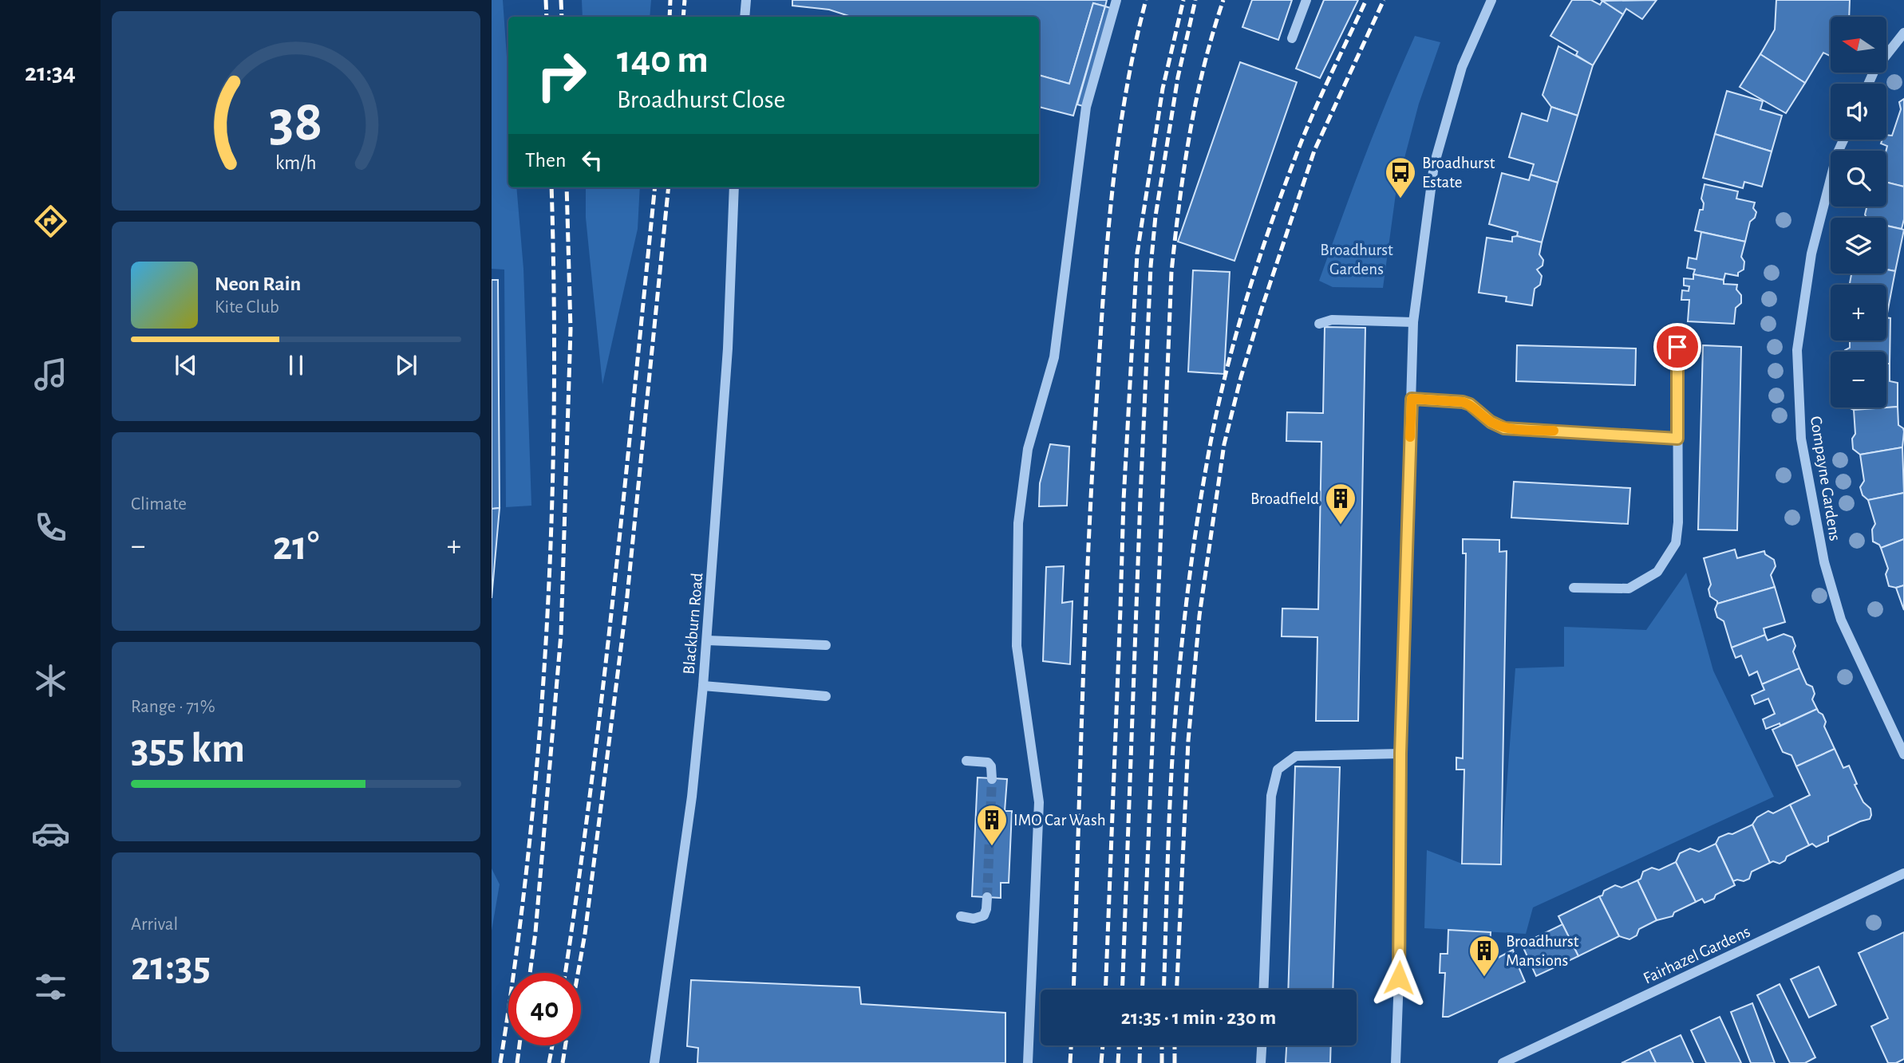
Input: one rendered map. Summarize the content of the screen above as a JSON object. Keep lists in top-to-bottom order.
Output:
{
  "streets": {
    "street": ["Compayne Gardens", "Blackburn Road", "Fairhazel Gardens"]
  },
  "parks": ["Broadhurst Gardens"],
  "places": {
    "bus stop": ["Broadhurst Estate"],
    "building": ["Broadfield", "IMO Car Wash", "Broadhurst Mansions"]
  },
  "north": "left",
  "page": {
    "tabs": "21:34",
    "map_buttons": ["+", "−"],
    "turn": ["140 m", "Broadhurst Close"],
    "then": "Then",
    "song": ["Neon Rain", "Kite Club"],
    "tile": [
      "Climate",
      ["Range · 71%", "355 km"],
      ["Arrival", "21:35"]
    ],
    "heat": ["−", "21°", "+"],
    "limit": "40",
    "trip": "21:35 · 1 min · 230 m",
    "gauge": ["38", "km/h"]
  }
}
